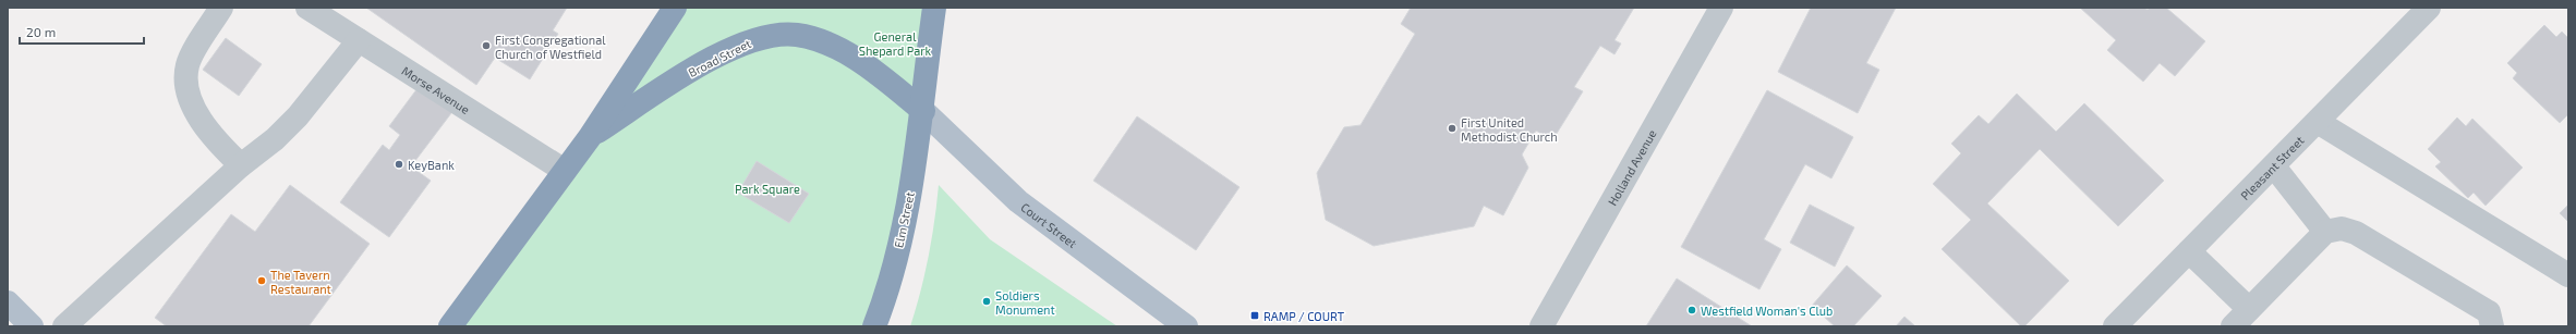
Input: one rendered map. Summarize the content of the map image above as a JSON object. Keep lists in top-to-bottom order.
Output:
{
  "streets": {
    "highway": ["Broad Street", "Elm Street"],
    "main road": ["Court Street"],
    "street": ["Morse Avenue", "Holland Avenue", "Pleasant Street"]
  },
  "crossings": [
    ["Broad Street", "Morse Avenue"],
    ["Broad Street", "Elm Street"],
    ["Broad Street", "Court Street"],
    ["Elm Street", "Court Street"]
  ],
  "parks": ["General Shepard Park", "Park Square"],
  "places": {
    "other": [
      "First Congregational Church of Westfield",
      "First United Methodist Church",
      "KeyBank",
      "The Tavern Restaurant",
      "Soldiers Monument",
      "Westfield Woman's Club"
    ],
    "transit": ["RAMP / COURT"]
  },
  "scale_bar": "20 m"
}
